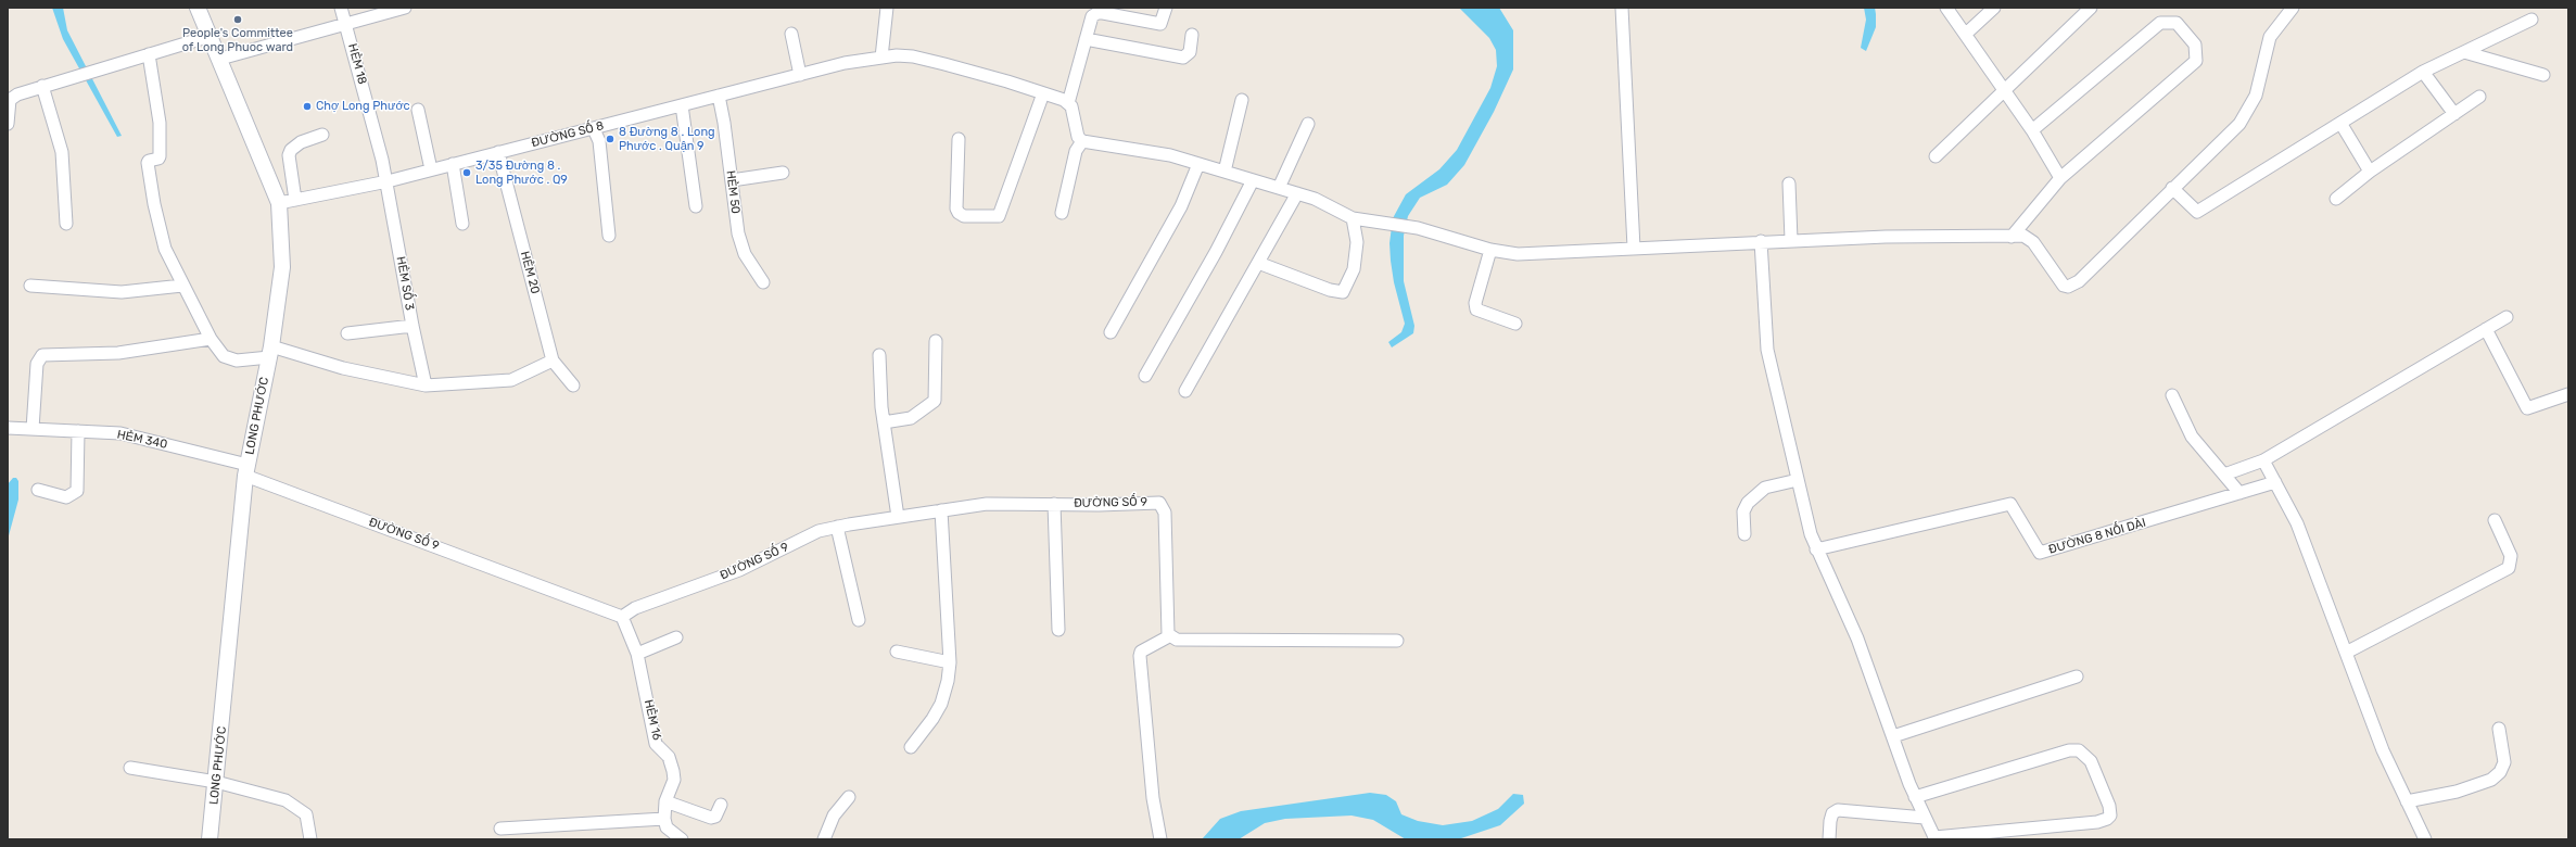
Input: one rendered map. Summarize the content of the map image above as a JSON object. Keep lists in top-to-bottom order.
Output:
{
  "streets": {
    "street": [
      "HẺM 18",
      "ĐƯỜNG SỐ 8",
      "HẺM 50",
      "HẺM 20",
      "HẺM SỐ 3",
      "LONG PHƯỚC",
      "HẺM 340",
      "ĐƯỜNG SỐ 9",
      "ĐƯỜNG 8 NỐI DÀI",
      "HẺM 16"
    ]
  },
  "crossings": [
    ["HẺM 18", "ĐƯỜNG SỐ 8"],
    ["HẺM 18", "HẺM SỐ 3"],
    ["ĐƯỜNG SỐ 8", "HẺM 50"],
    ["ĐƯỜNG SỐ 8", "HẺM 20"],
    ["ĐƯỜNG SỐ 8", "HẺM SỐ 3"],
    ["ĐƯỜNG SỐ 8", "LONG PHƯỚC"],
    ["LONG PHƯỚC", "HẺM 340"],
    ["LONG PHƯỚC", "ĐƯỜNG SỐ 9"],
    ["HẺM 340", "ĐƯỜNG SỐ 9"],
    ["ĐƯỜNG SỐ 9", "HẺM 16"]
  ],
  "places": [
    "People's Committee of Long Phuoc ward",
    "Chợ Long Phước",
    "8 Đường 8 . Long Phước . Quận 9",
    "3/35 Đường 8 . Long Phước . Q9"
  ]
}
